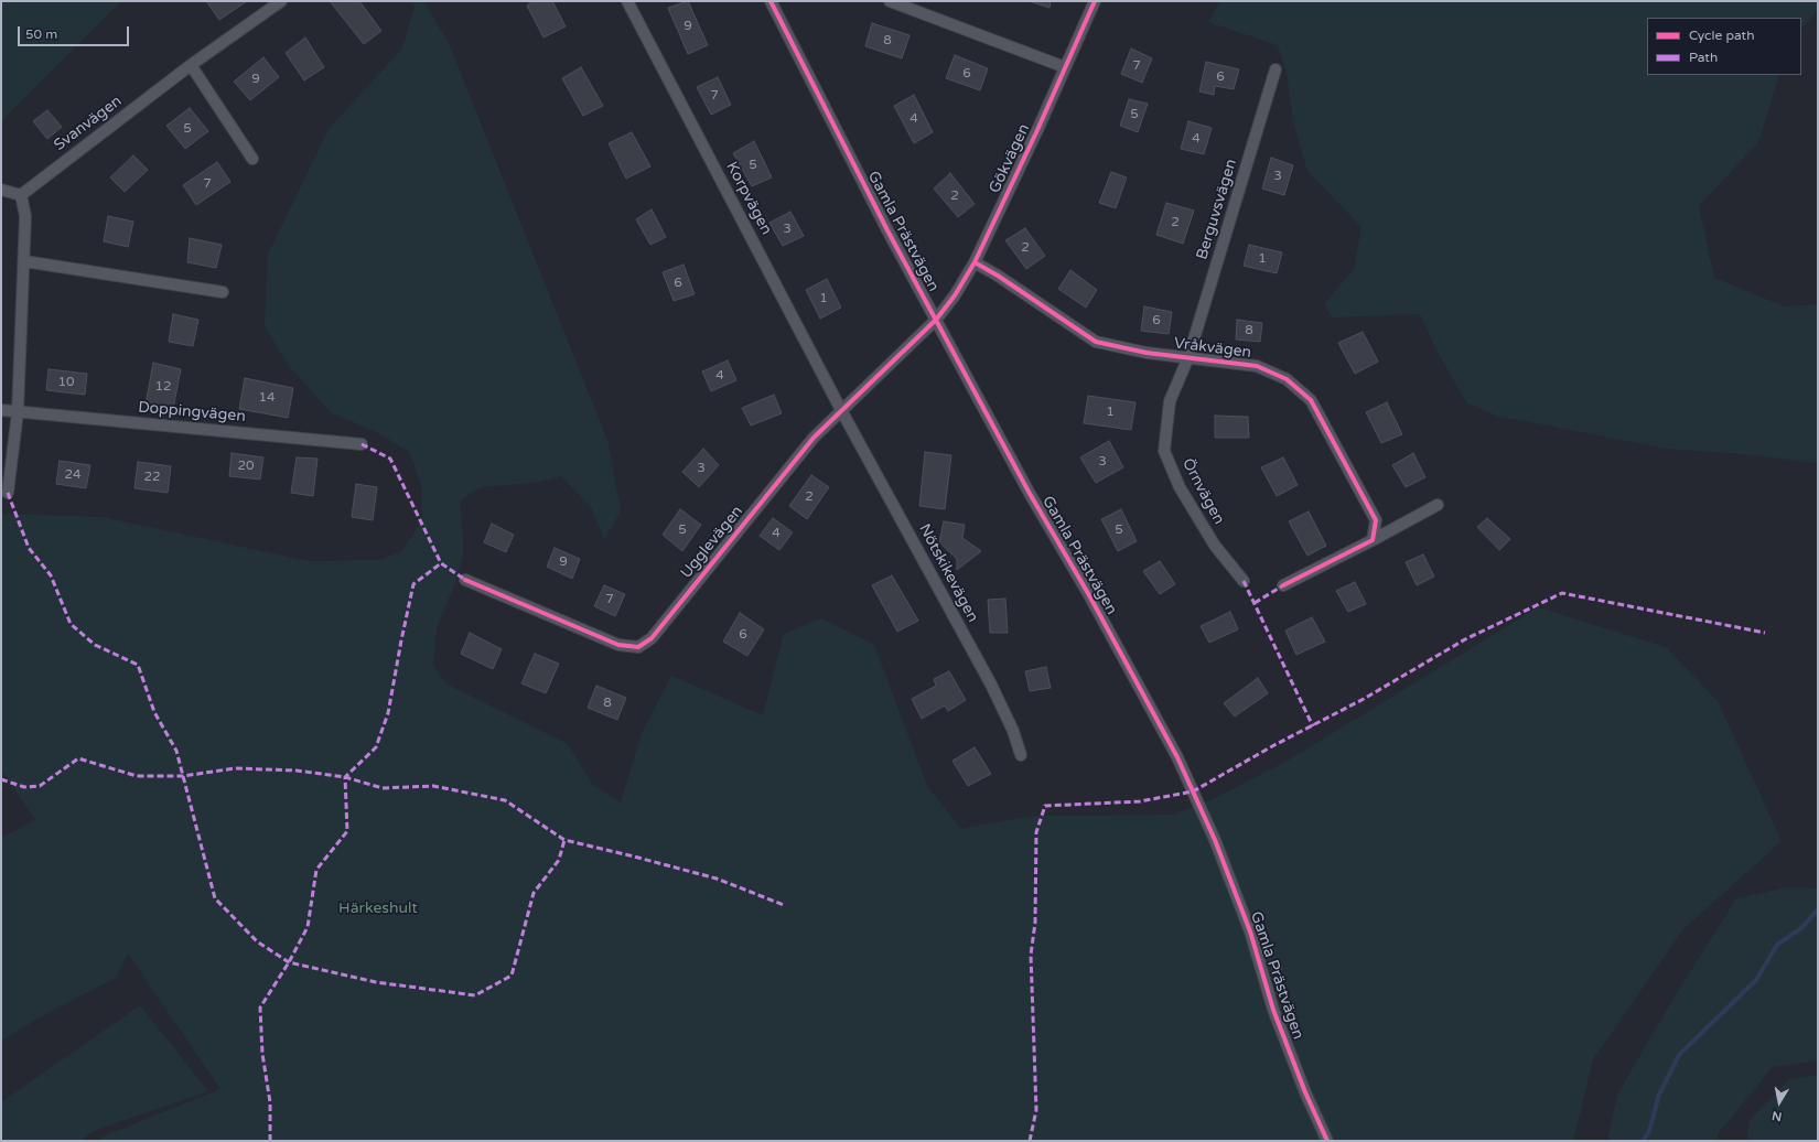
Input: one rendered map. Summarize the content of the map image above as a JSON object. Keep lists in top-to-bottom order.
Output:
{
  "streets": {
    "street": [
      "Svanvägen",
      "Gökvägen",
      "Korpvägen",
      "Berguvsvägen",
      "Gamla Prästvägen",
      "Vråkvägen",
      "Doppingvägen",
      "Örnvägen",
      "Ugglevägen",
      "Nötskikevägen"
    ]
  },
  "crossings": [
    ["Gökvägen", "Gamla Prästvägen"],
    ["Gökvägen", "Vråkvägen"],
    ["Gökvägen", "Ugglevägen"],
    ["Korpvägen", "Ugglevägen"],
    ["Korpvägen", "Nötskikevägen"],
    ["Berguvsvägen", "Vråkvägen"],
    ["Berguvsvägen", "Örnvägen"],
    ["Gamla Prästvägen", "Ugglevägen"],
    ["Vråkvägen", "Örnvägen"],
    ["Ugglevägen", "Nötskikevägen"]
  ],
  "parks": ["Härkeshult"],
  "house_numbers": [
    "9",
    "8",
    "7",
    "6",
    "6",
    "9",
    "7",
    "5",
    "4",
    "5",
    "4",
    "5",
    "3",
    "7",
    "2",
    "2",
    "3",
    "2",
    "1",
    "6",
    "1",
    "6",
    "8",
    "4",
    "10",
    "12",
    "14",
    "1",
    "3",
    "20",
    "3",
    "24",
    "22",
    "2",
    "5",
    "5",
    "4",
    "9",
    "7",
    "6",
    "8"
  ],
  "legend": ["Cycle path", "Path"],
  "scale_bar": "50 m",
  "north": "bottom"
}
